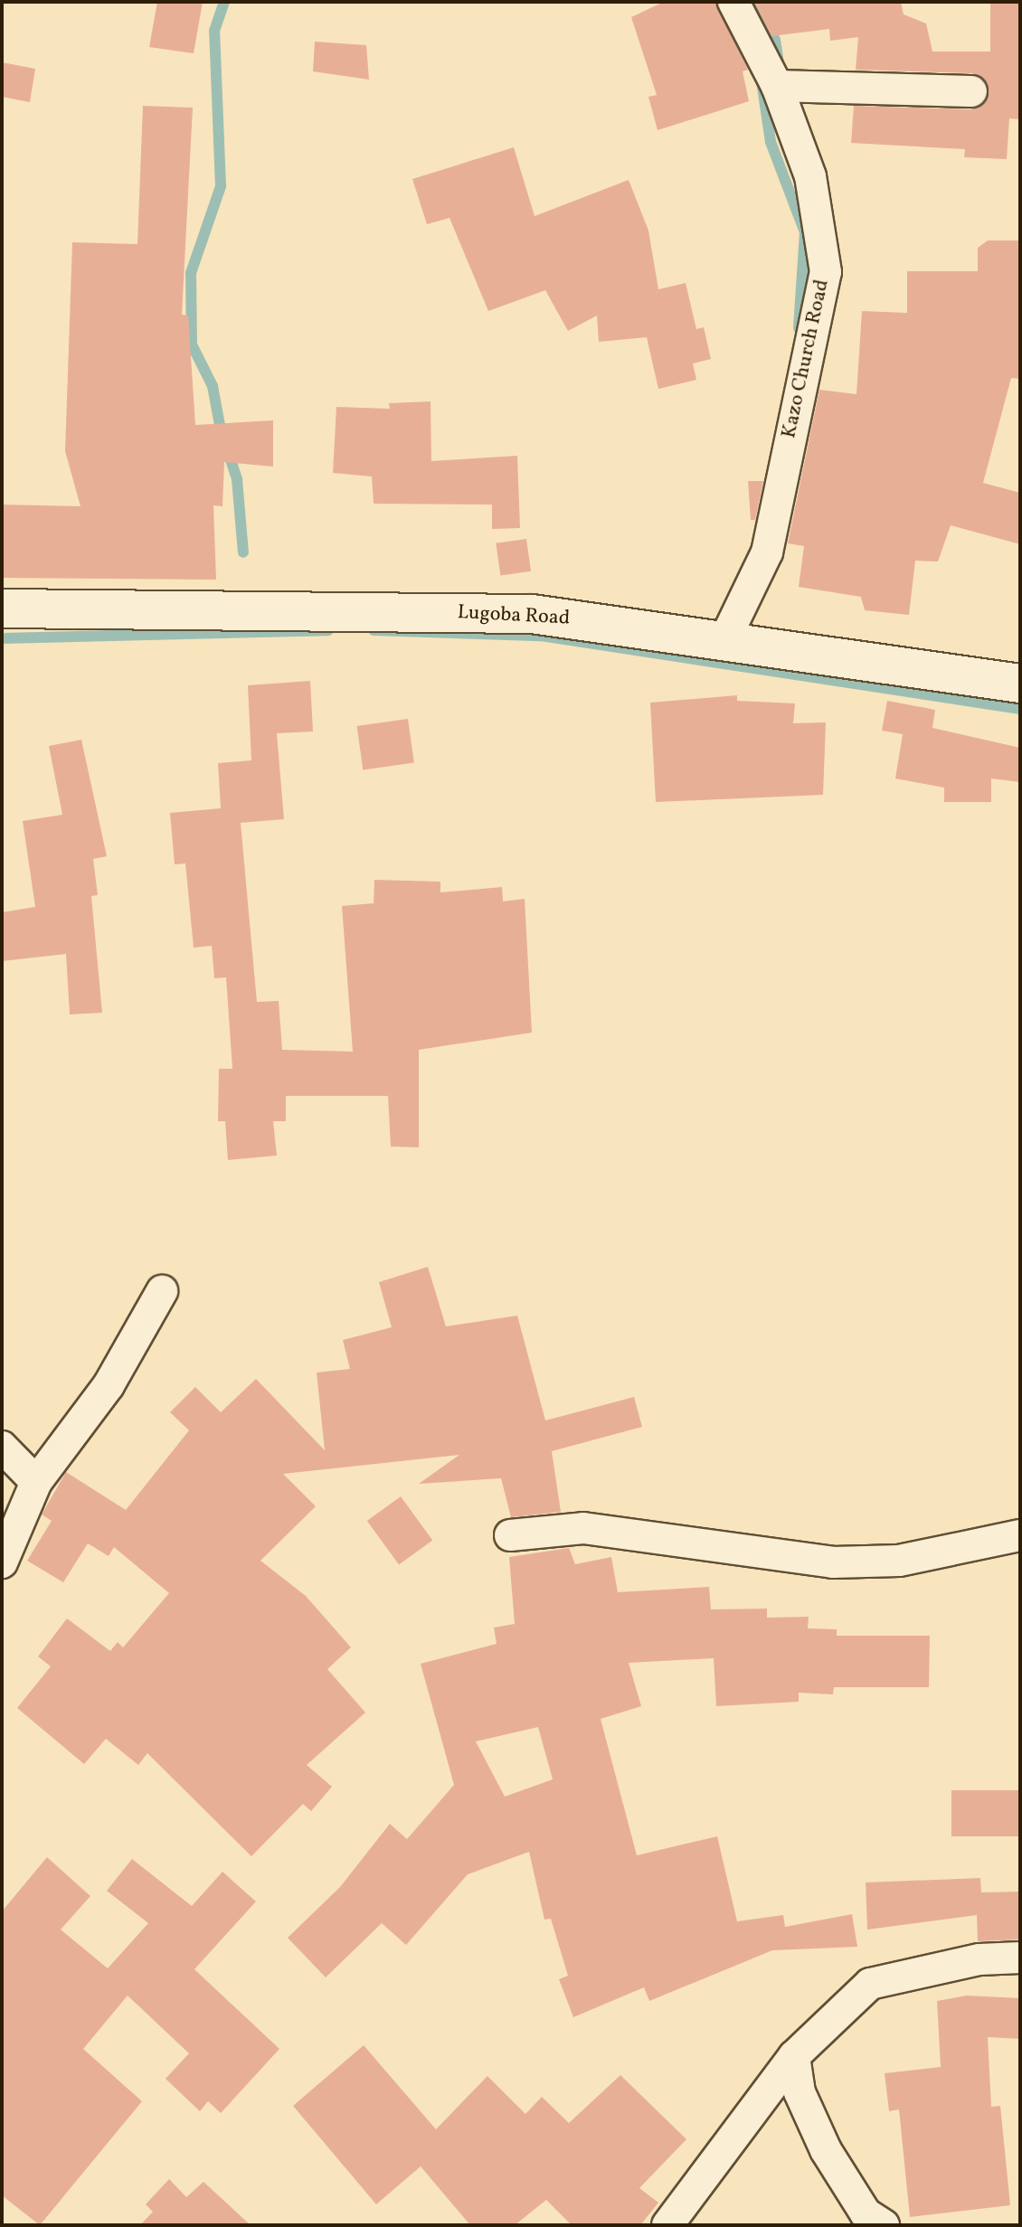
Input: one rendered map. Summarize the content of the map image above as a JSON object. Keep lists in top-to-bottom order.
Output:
{
  "streets": {
    "street": ["Kazo Church Road", "Lugoba Road"]
  },
  "crossings": [
    ["Kazo Church Road", "Lugoba Road"]
  ]
}
